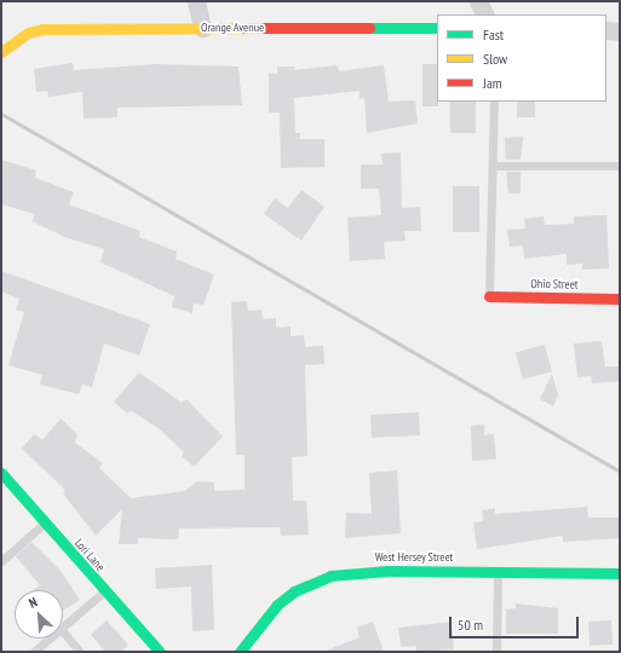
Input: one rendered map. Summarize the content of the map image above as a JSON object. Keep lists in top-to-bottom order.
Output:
{
  "streets": {
    "street": [
      "Orange Avenue",
      "Ohio Street",
      "Lori Lane",
      "West Hersey Street"
    ]
  },
  "legend": ["Fast", "Slow", "Jam"],
  "scale_bar": "50 m",
  "north": "top left"
}
